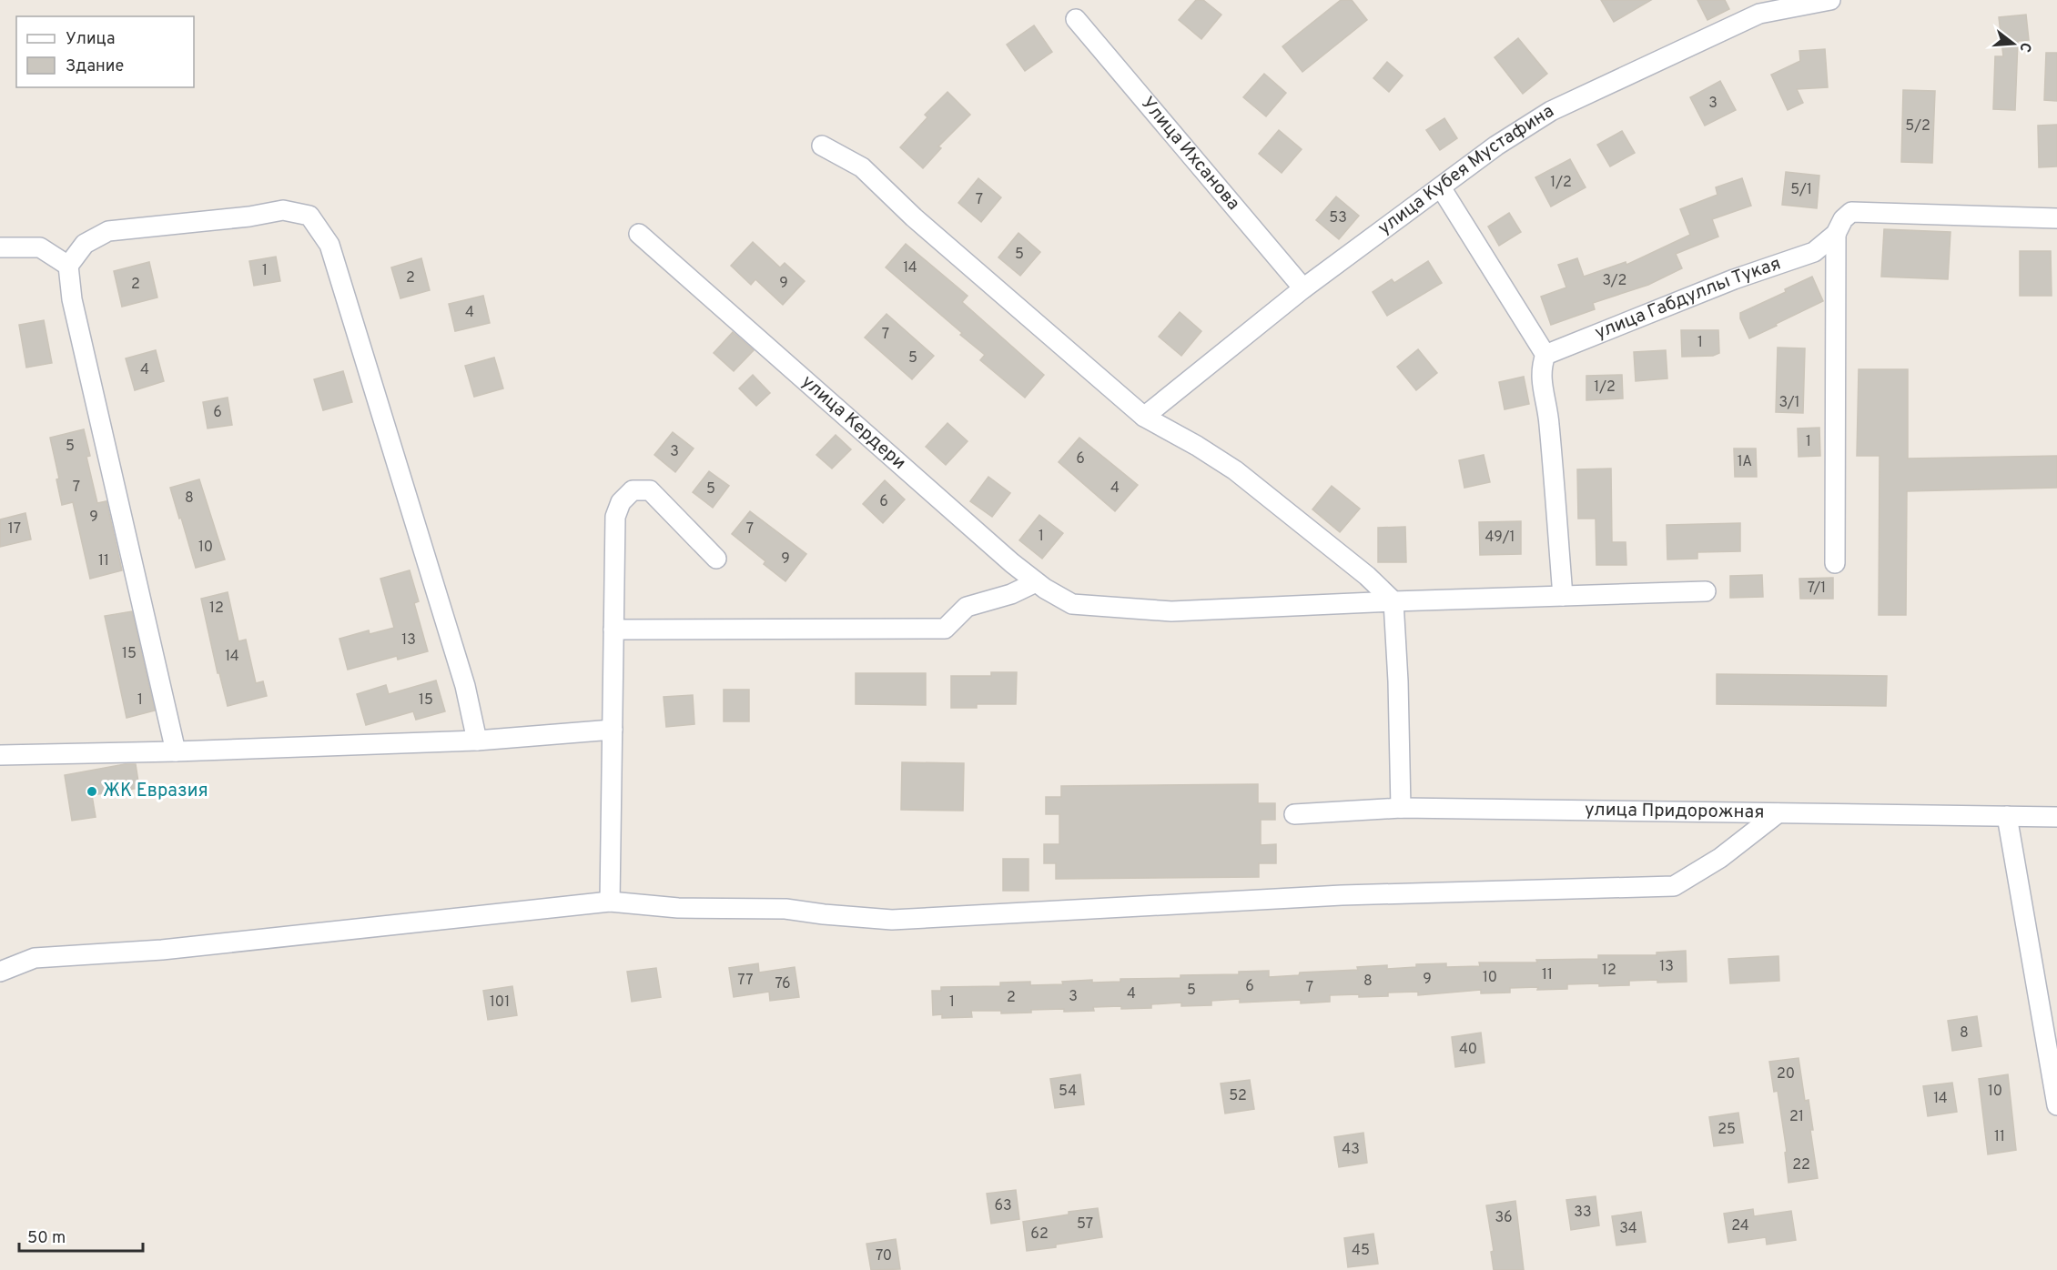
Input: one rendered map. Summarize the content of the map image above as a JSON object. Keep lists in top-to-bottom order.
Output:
{
  "streets": {
    "street": [
      "Улица Ихсанова",
      "улица Кубея Мустафина",
      "улица Габдуллы Тукая",
      "улица Кердери",
      "улица Придорожная"
    ]
  },
  "crossings": [
    ["Улица Ихсанова", "улица Кубея Мустафина"]
  ],
  "places": ["ЖК Евразия"],
  "house_numbers": [
    "3",
    "5/2",
    "1/2",
    "5/1",
    "7",
    "53",
    "5",
    "14",
    "1",
    "2",
    "3/2",
    "9",
    "2",
    "4",
    "7",
    "1",
    "5",
    "4",
    "1/2",
    "3/1",
    "6",
    "1",
    "5",
    "3",
    "6",
    "1А",
    "7",
    "4",
    "5",
    "8",
    "6",
    "9",
    "17",
    "7",
    "1",
    "49/1",
    "10",
    "9",
    "11",
    "7/1",
    "12",
    "13",
    "15",
    "14",
    "1",
    "15",
    "13",
    "12",
    "11",
    "10",
    "9",
    "77",
    "8",
    "76",
    "6",
    "7",
    "5",
    "4",
    "3",
    "2",
    "101",
    "1",
    "8",
    "40",
    "20",
    "54",
    "10",
    "52",
    "14",
    "21",
    "25",
    "11",
    "43",
    "22",
    "63",
    "33",
    "36",
    "57",
    "24",
    "34",
    "62",
    "45",
    "70"
  ],
  "legend": ["Улица", "Здание"],
  "scale_bar": "50 m",
  "north": "right"
}
